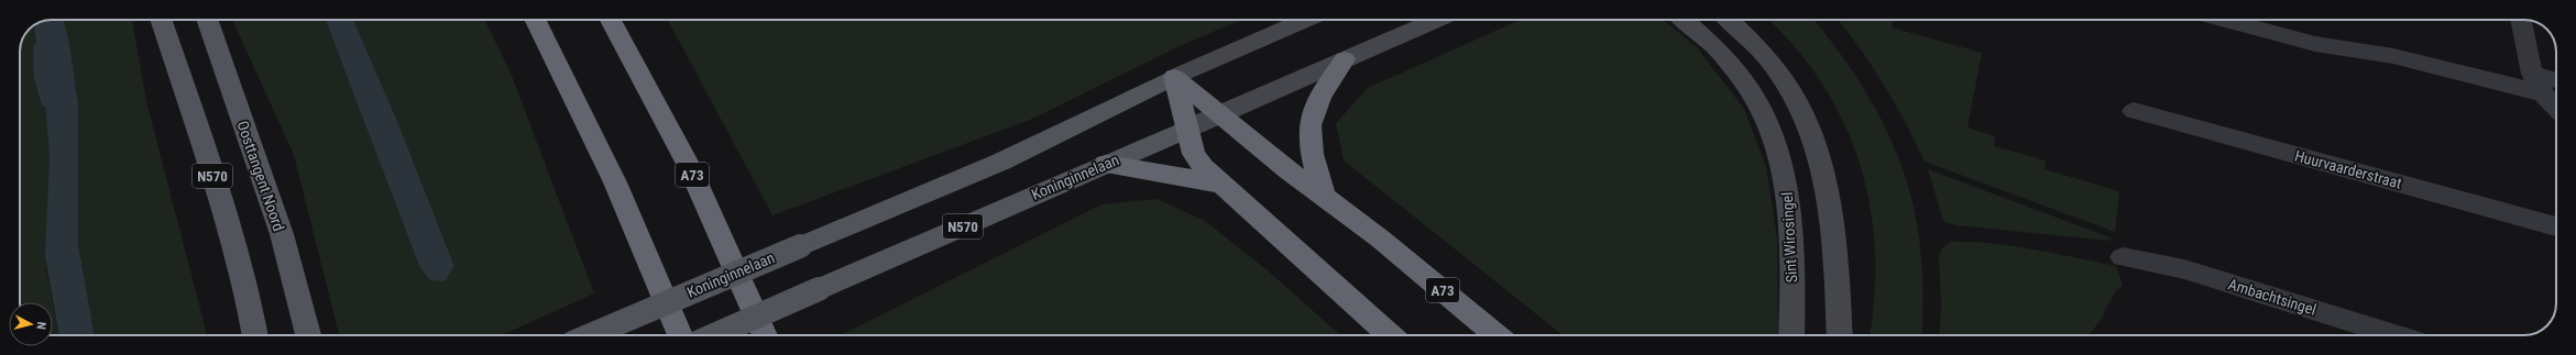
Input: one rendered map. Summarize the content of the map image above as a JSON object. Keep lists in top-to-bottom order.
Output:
{
  "streets": {
    "highway": ["A73"],
    "main road": [
      "N570",
      "Oosttangent Noord",
      "Koninginnelaan",
      "Sint Wirosingel"
    ],
    "street": ["Huurvaarderstraat", "Ambachtsingel"]
  },
  "crossings": [
    ["A73", "Koninginnelaan"]
  ],
  "north": "right"
}
